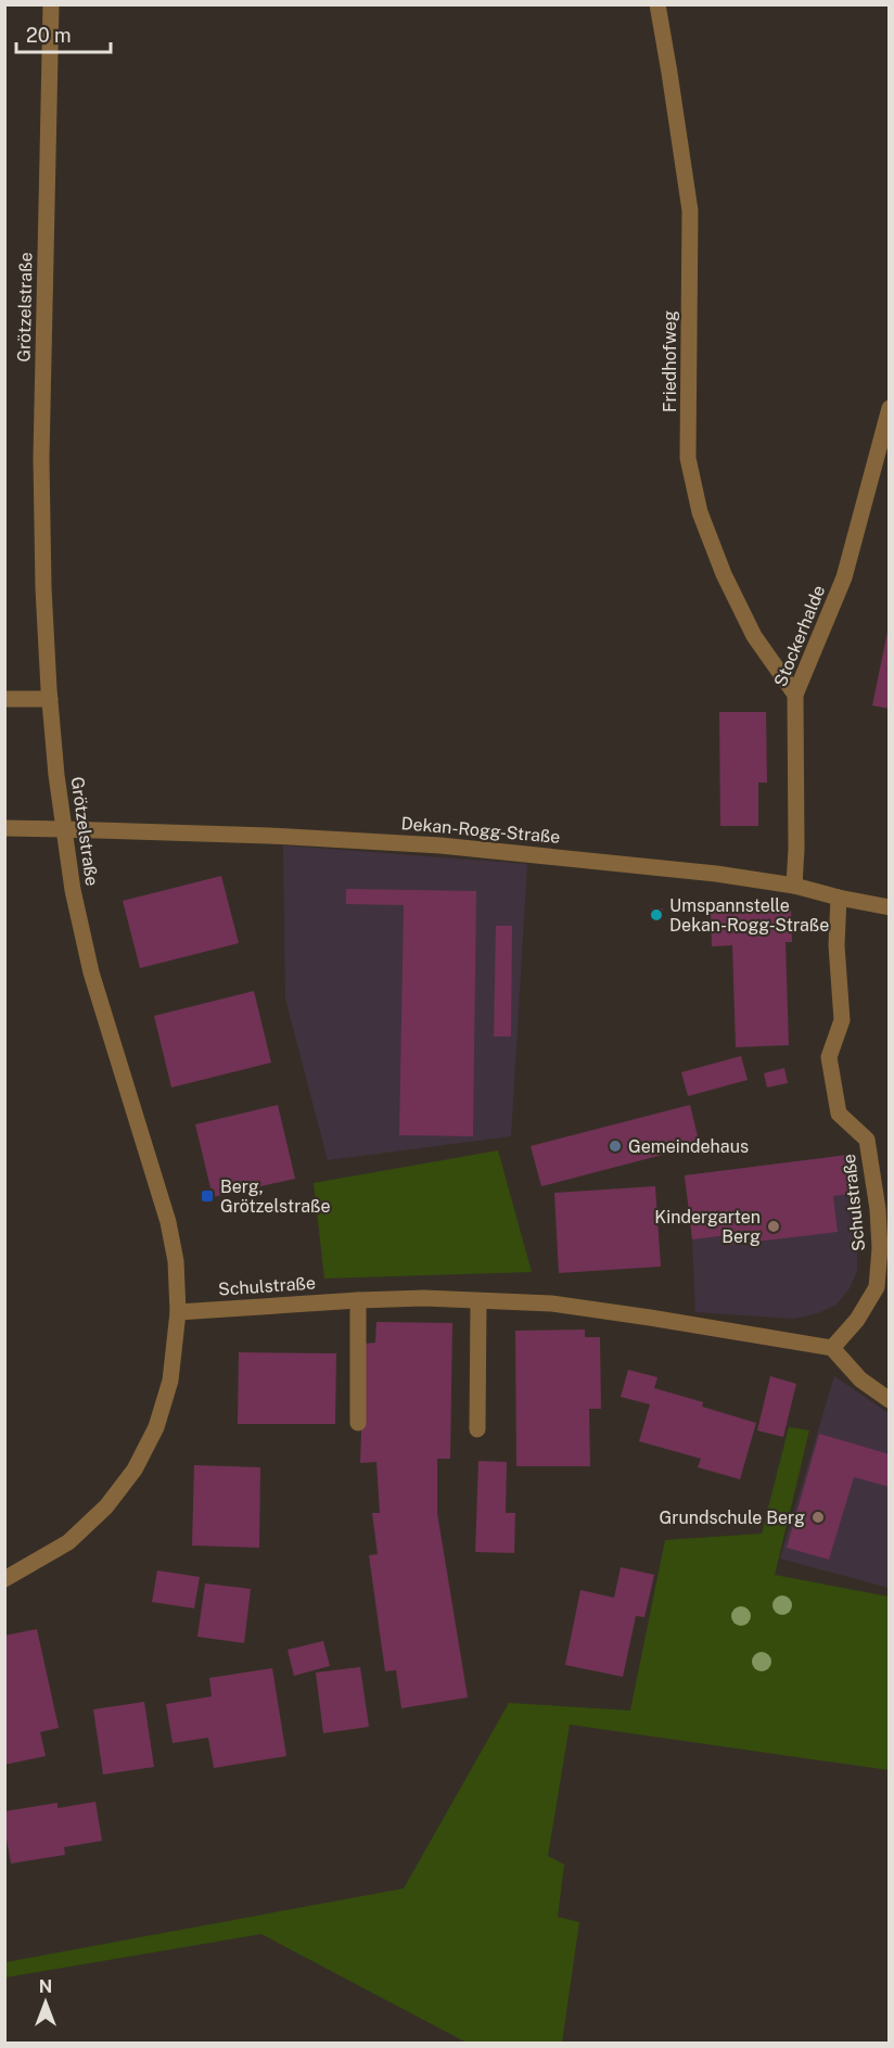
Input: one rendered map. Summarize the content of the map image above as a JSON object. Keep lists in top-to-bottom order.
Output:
{
  "streets": {
    "street": [
      "Grötzelstraße",
      "Friedhofweg",
      "Stockerhalde",
      "Dekan-Rogg-Straße",
      "Schulstraße"
    ]
  },
  "crossings": [
    ["Grötzelstraße", "Dekan-Rogg-Straße"],
    ["Grötzelstraße", "Schulstraße"],
    ["Friedhofweg", "Stockerhalde"],
    ["Stockerhalde", "Dekan-Rogg-Straße"],
    ["Dekan-Rogg-Straße", "Schulstraße"]
  ],
  "places": {
    "other": [
      "Umspannstelle Dekan-Rogg-Straße",
      "Gemeindehaus",
      "Kindergarten Berg",
      "Grundschule Berg"
    ],
    "transit": ["Berg, Grötzelstraße"]
  },
  "scale_bar": "20 m",
  "north": "top"
}
